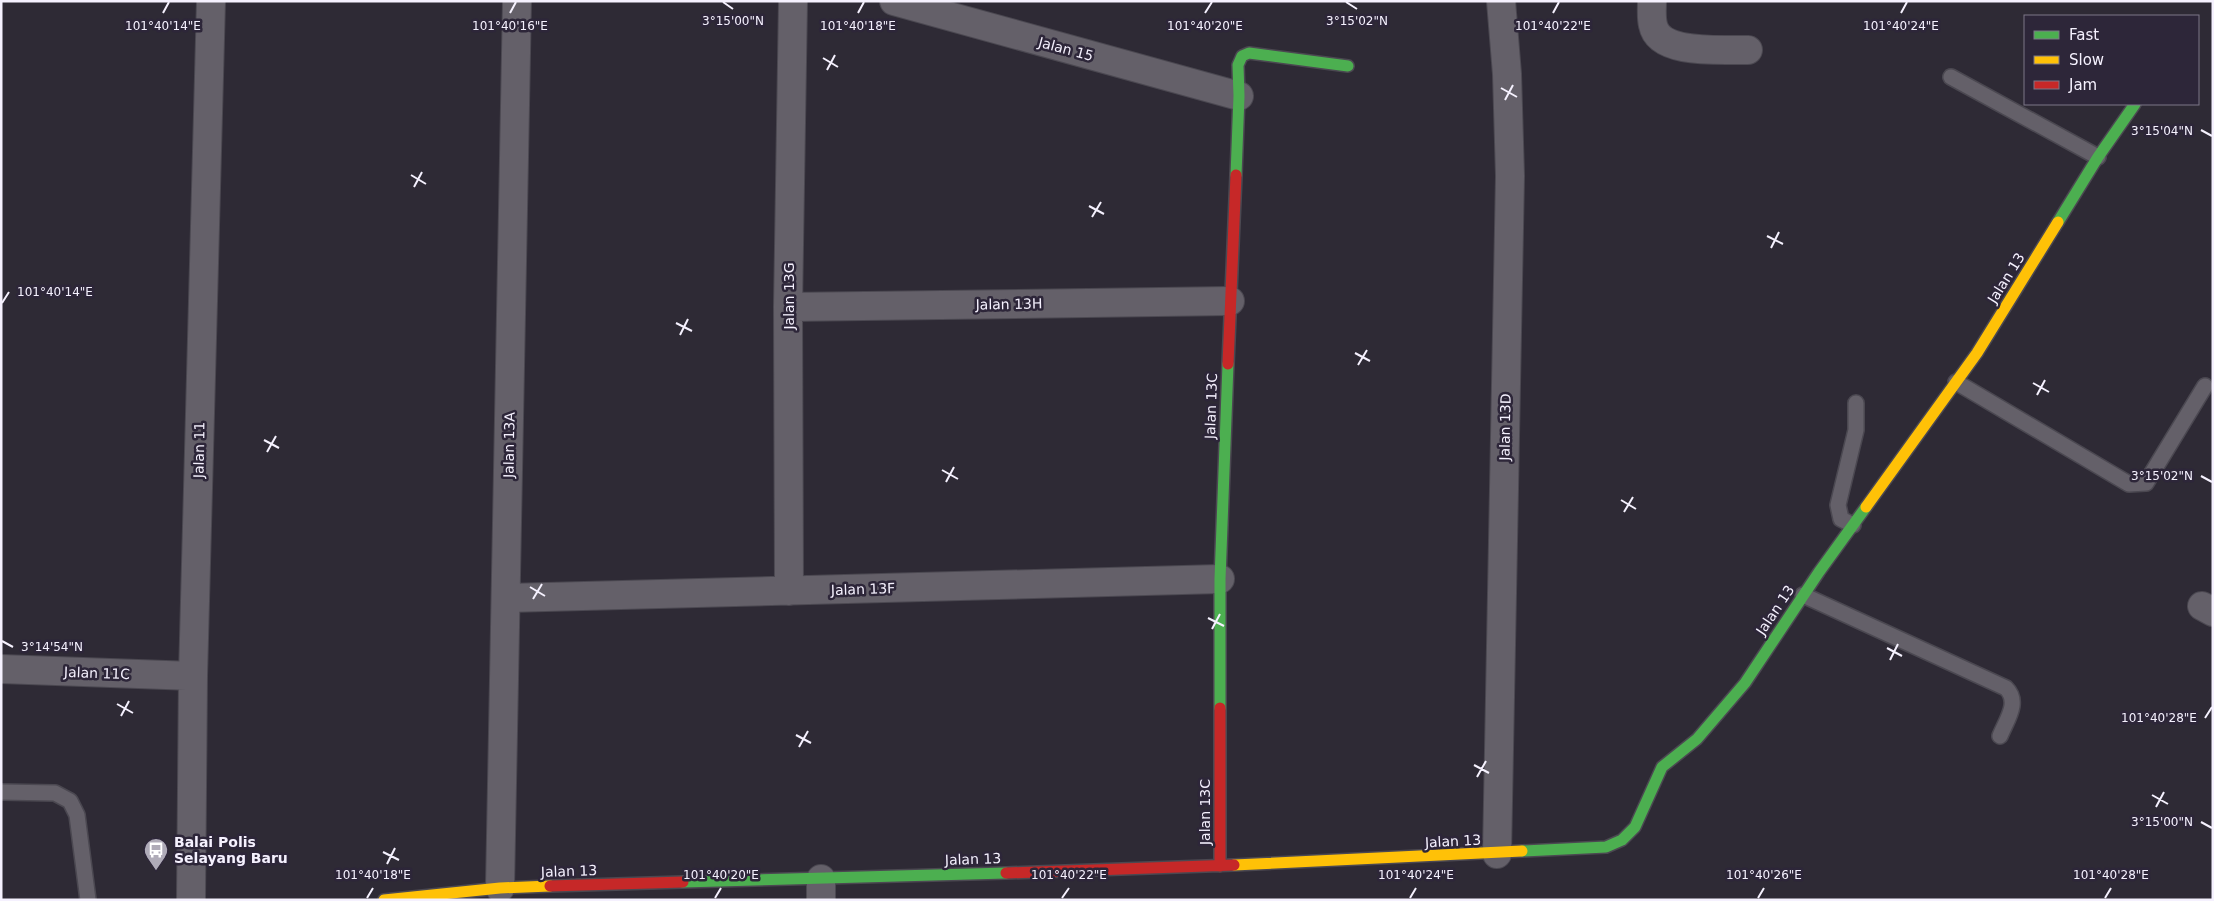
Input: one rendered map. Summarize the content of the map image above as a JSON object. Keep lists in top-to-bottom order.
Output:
{
  "streets": {
    "street": [
      "Jalan 15",
      "Jalan 13",
      "Jalan 13G",
      "Jalan 13H",
      "Jalan 13C",
      "Jalan 13D",
      "Jalan 13A",
      "Jalan 11",
      "Jalan 13F",
      "Jalan 11C"
    ]
  },
  "crossings": [
    ["Jalan 15", "Jalan 13C"],
    ["Jalan 13", "Jalan 13C"],
    ["Jalan 13", "Jalan 13D"],
    ["Jalan 13", "Jalan 13A"],
    ["Jalan 13G", "Jalan 13H"],
    ["Jalan 13G", "Jalan 13F"],
    ["Jalan 13H", "Jalan 13C"],
    ["Jalan 13C", "Jalan 13F"],
    ["Jalan 13A", "Jalan 13F"],
    ["Jalan 11", "Jalan 11C"]
  ],
  "places": {
    "bus stop": ["Balai Polis Selayang Baru"]
  },
  "legend": ["Fast", "Slow", "Jam"],
  "coordinates": [
    "3°15'00\"N",
    "3°15'02\"N",
    "101°40'14\"E",
    "101°40'16\"E",
    "101°40'18\"E",
    "101°40'20\"E",
    "101°40'22\"E",
    "101°40'24\"E",
    "3°15'04\"N",
    "3°14'54\"N",
    "101°40'28\"E",
    "101°40'26\"E"
  ]
}
